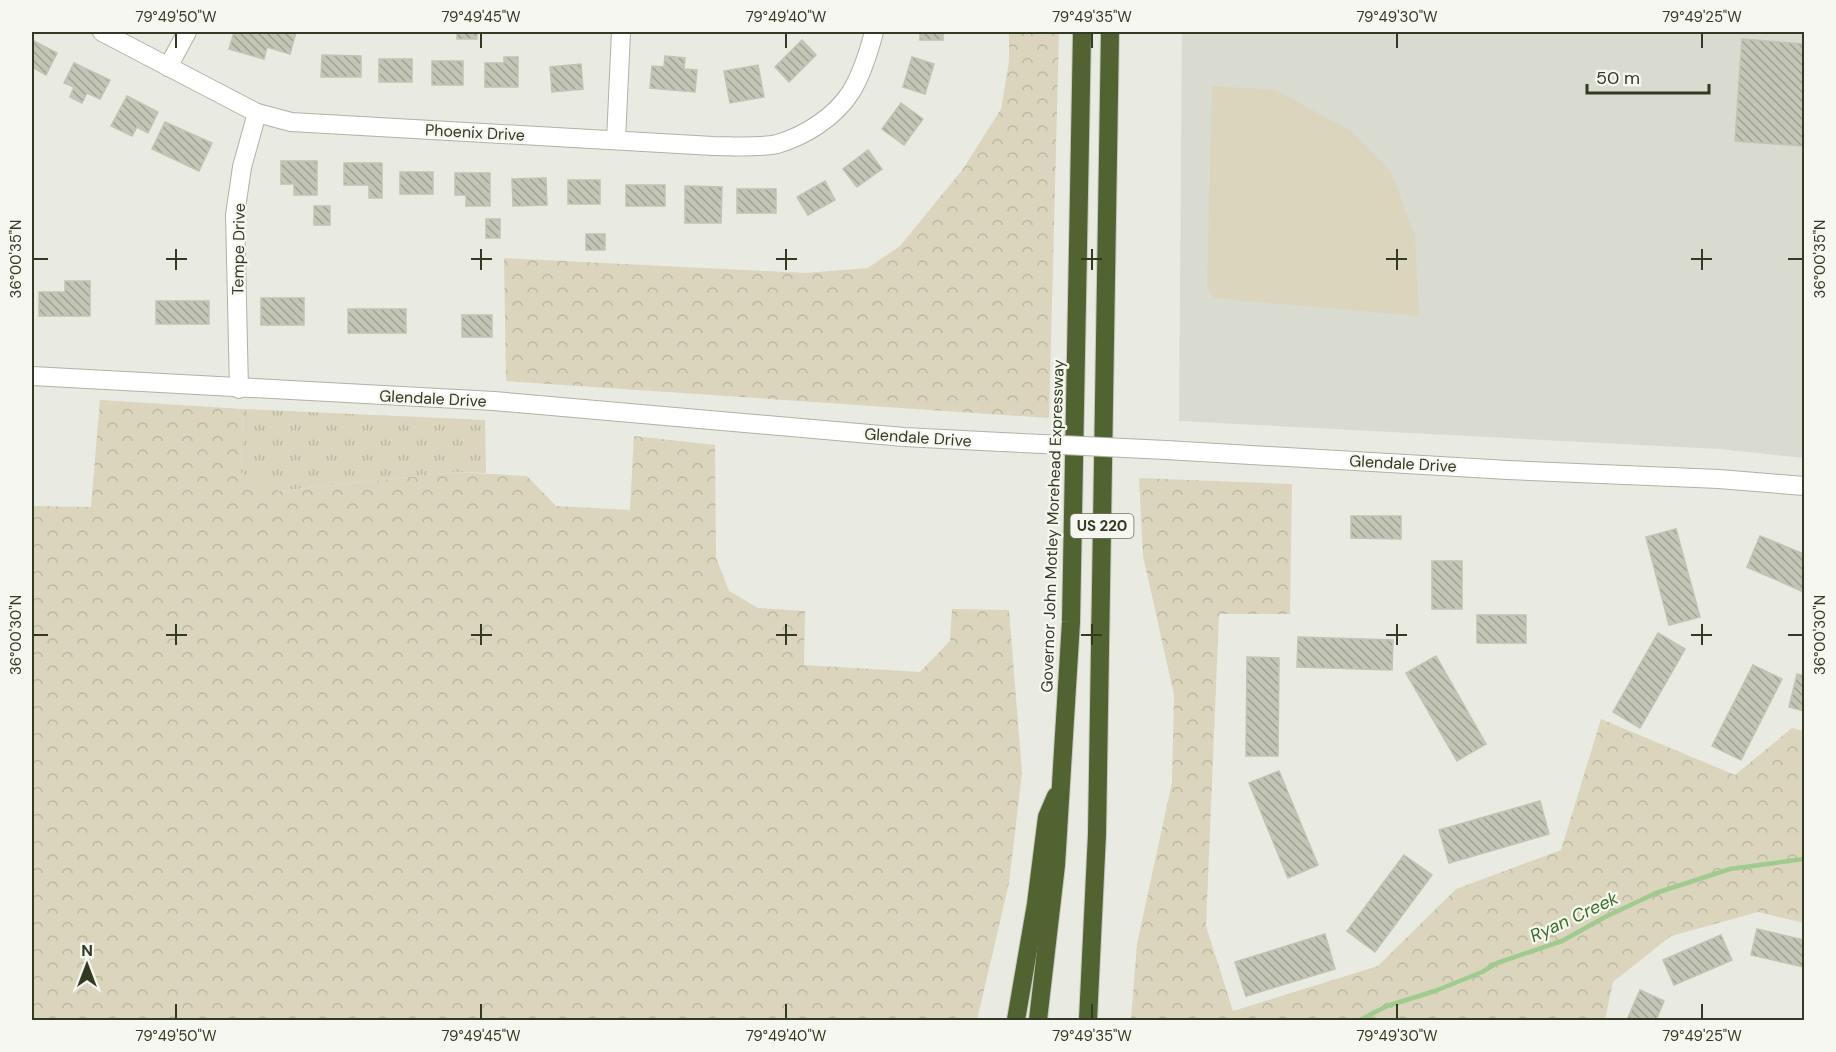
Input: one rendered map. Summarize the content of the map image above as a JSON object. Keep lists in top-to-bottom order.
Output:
{
  "streets": {
    "highway": ["Governor John Motley Morehead Expressway", "US 220"],
    "street": ["Phoenix Drive", "Tempe Drive", "Glendale Drive"]
  },
  "crossings": [
    ["Phoenix Drive", "Tempe Drive"],
    ["Tempe Drive", "Glendale Drive"]
  ],
  "water": ["Ryan Creek"],
  "scale_bar": "50 m",
  "north": "top",
  "coordinates": [
    "79°49'50\"W",
    "79°49'45\"W",
    "79°49'40\"W",
    "79°49'35\"W",
    "79°49'30\"W",
    "79°49'25\"W",
    "36°00'35\"N",
    "36°00'30\"N"
  ]
}
